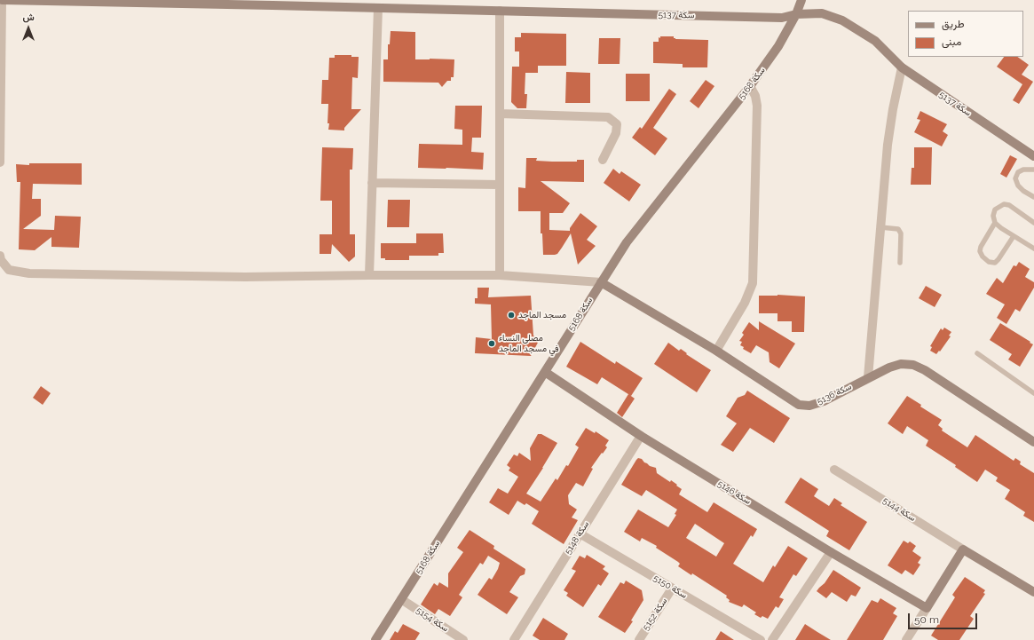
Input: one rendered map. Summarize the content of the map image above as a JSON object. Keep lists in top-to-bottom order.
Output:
{
  "streets": {
    "street": [
      "سكة 5137",
      "سكة 5168",
      "سكة 5136",
      "سكة 5146",
      "سكة 5144",
      "سكة 5148",
      "سكة 5150",
      "سكة 5152",
      "سكة 5154"
    ]
  },
  "crossings": [
    ["سكة 5137", "سكة 5168"],
    ["سكة 5168", "سكة 5136"],
    ["سكة 5168", "سكة 5146"],
    ["سكة 5168", "سكة 5154"],
    ["سكة 5146", "سكة 5148"],
    ["سكة 5148", "سكة 5150"],
    ["سكة 5150", "سكة 5152"]
  ],
  "places": ["مسجد الماجد", "مصلى النساء في مسجد الماجد"],
  "legend": ["طريق", "مبنى"],
  "scale_bar": "50 m",
  "north": "top"
}
